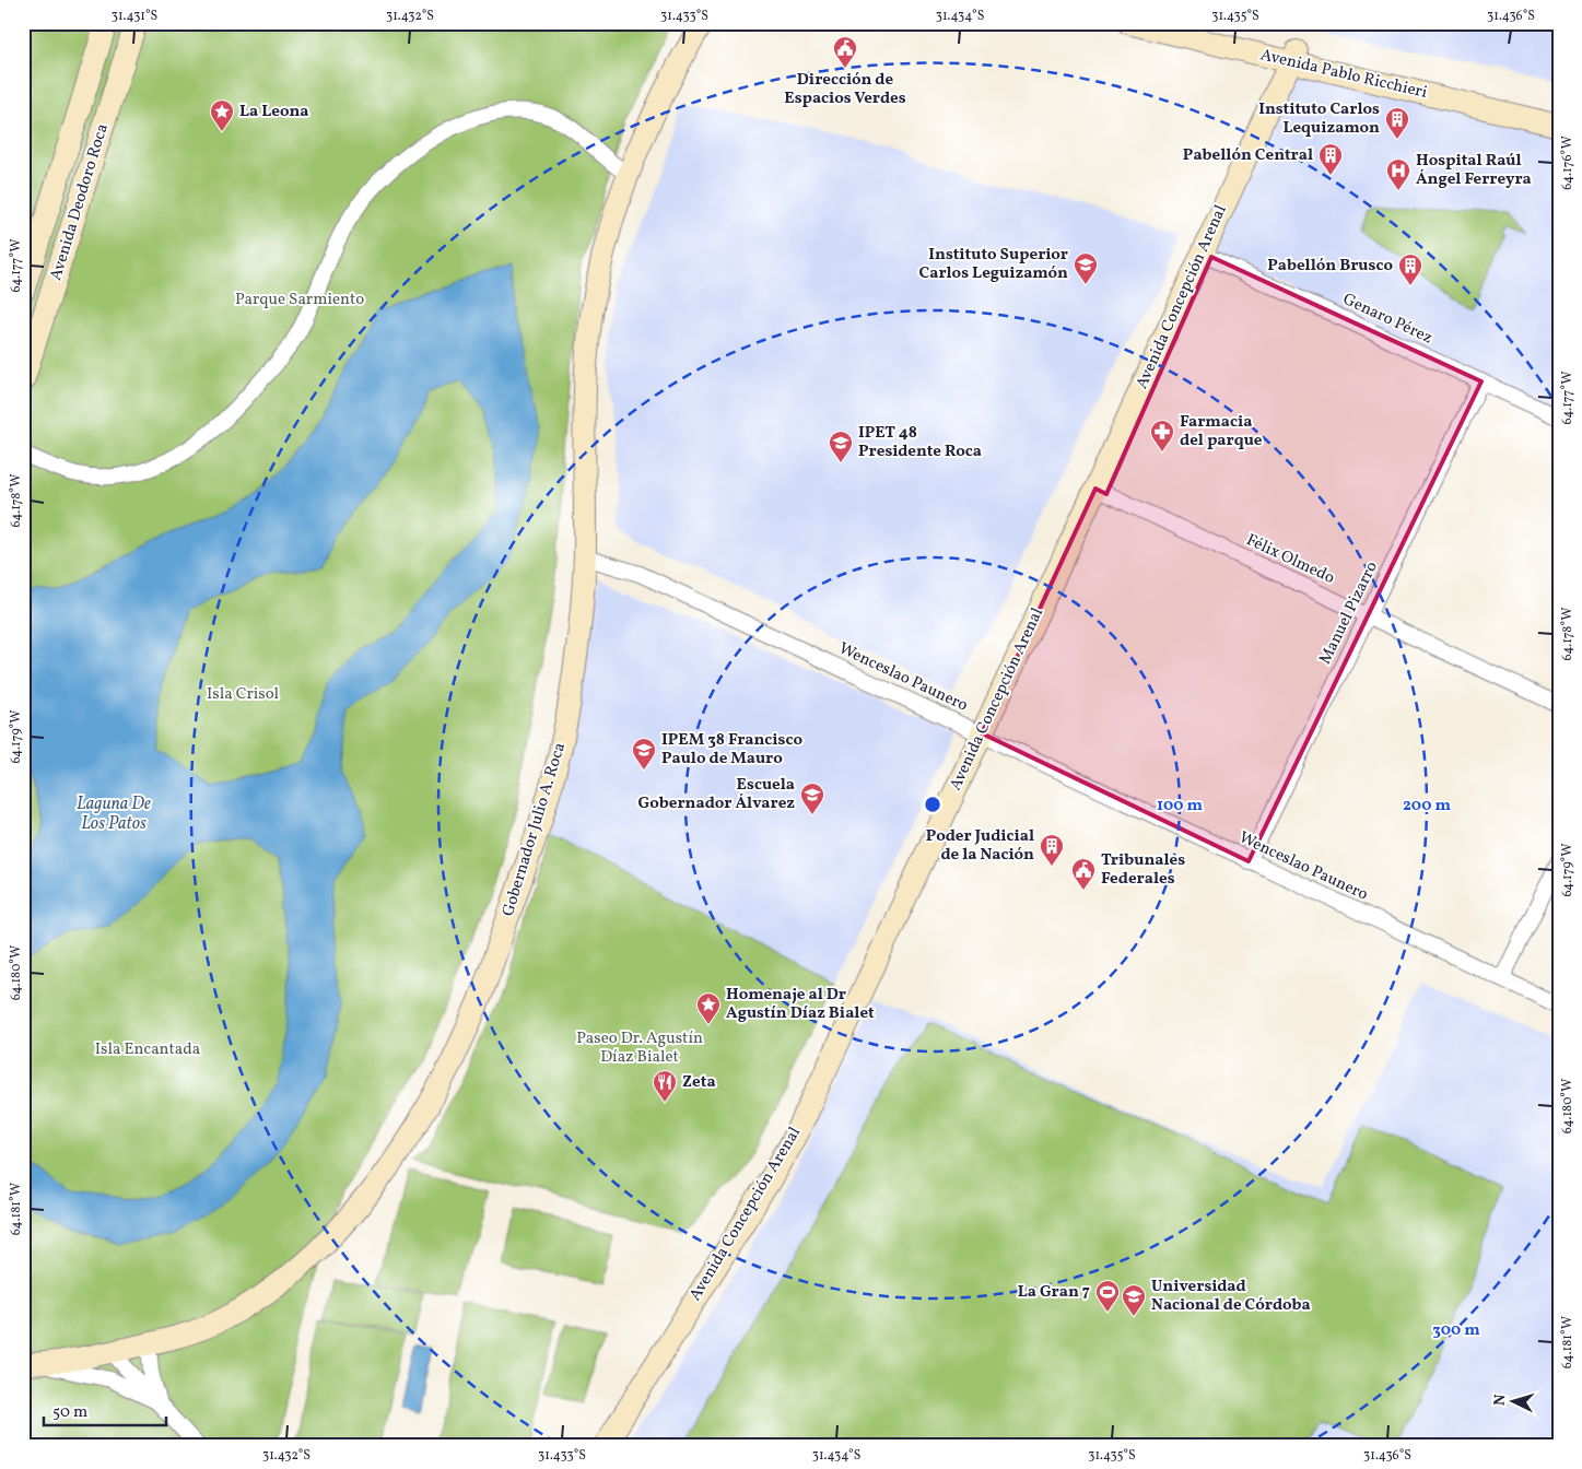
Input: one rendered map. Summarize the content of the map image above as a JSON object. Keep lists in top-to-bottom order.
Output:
{
  "streets": {
    "main road": [
      "Avenida Pablo Ricchieri",
      "Avenida Deodoro Roca",
      "Avenida Concepción Arenal",
      "Gobernador Julio A. Roca"
    ],
    "street": [
      "Genaro Pérez",
      "Félix Olmedo",
      "Manuel Pizarro",
      "Wenceslao Paunero"
    ]
  },
  "crossings": [
    ["Avenida Pablo Ricchieri", "Avenida Concepción Arenal"],
    ["Avenida Concepción Arenal", "Genaro Pérez"],
    ["Avenida Concepción Arenal", "Félix Olmedo"],
    ["Avenida Concepción Arenal", "Wenceslao Paunero"],
    ["Genaro Pérez", "Manuel Pizarro"],
    ["Félix Olmedo", "Manuel Pizarro"],
    ["Manuel Pizarro", "Wenceslao Paunero"],
    ["Wenceslao Paunero", "Gobernador Julio A. Roca"]
  ],
  "water": ["Laguna De Los Patos"],
  "parks": [
    "Parque Sarmiento",
    "Isla Crisol",
    "Paseo Dr. Agustín Díaz Bialet",
    "Isla Encantada"
  ],
  "places": {
    "public building": ["Dirección de Espacios Verdes", "Tribunales Federales"],
    "place": ["La Leona", "Homenaje al Dr Agustín Díaz Bialet"],
    "building": [
      "Instituto Carlos Lequizamon",
      "Pabellón Central",
      "Pabellón Brusco",
      "Poder Judicial de la Nación"
    ],
    "hospital": ["Hospital Raúl Ángel Ferreyra"],
    "school or university": [
      "Instituto Superior Carlos Leguizamón",
      "IPET 48 Presidente Roca",
      "IPEM 38 Francisco Paulo de Mauro",
      "Escuela Gobernador Álvarez",
      "Universidad Nacional de Córdoba"
    ],
    "pharmacy": ["Farmacia del parque"],
    "restaurant": ["Zeta"],
    "sports": ["La Gran 7"]
  },
  "scale_bar": "50 m",
  "north": "left",
  "coordinates": [
    "31.431°S",
    "31.432°S",
    "31.433°S",
    "31.434°S",
    "31.435°S",
    "31.436°S",
    "64.176°W",
    "64.177°W",
    "64.178°W",
    "64.179°W",
    "64.180°W",
    "64.181°W"
  ],
  "rings": ["100 m", "200 m", "300 m"]
}
